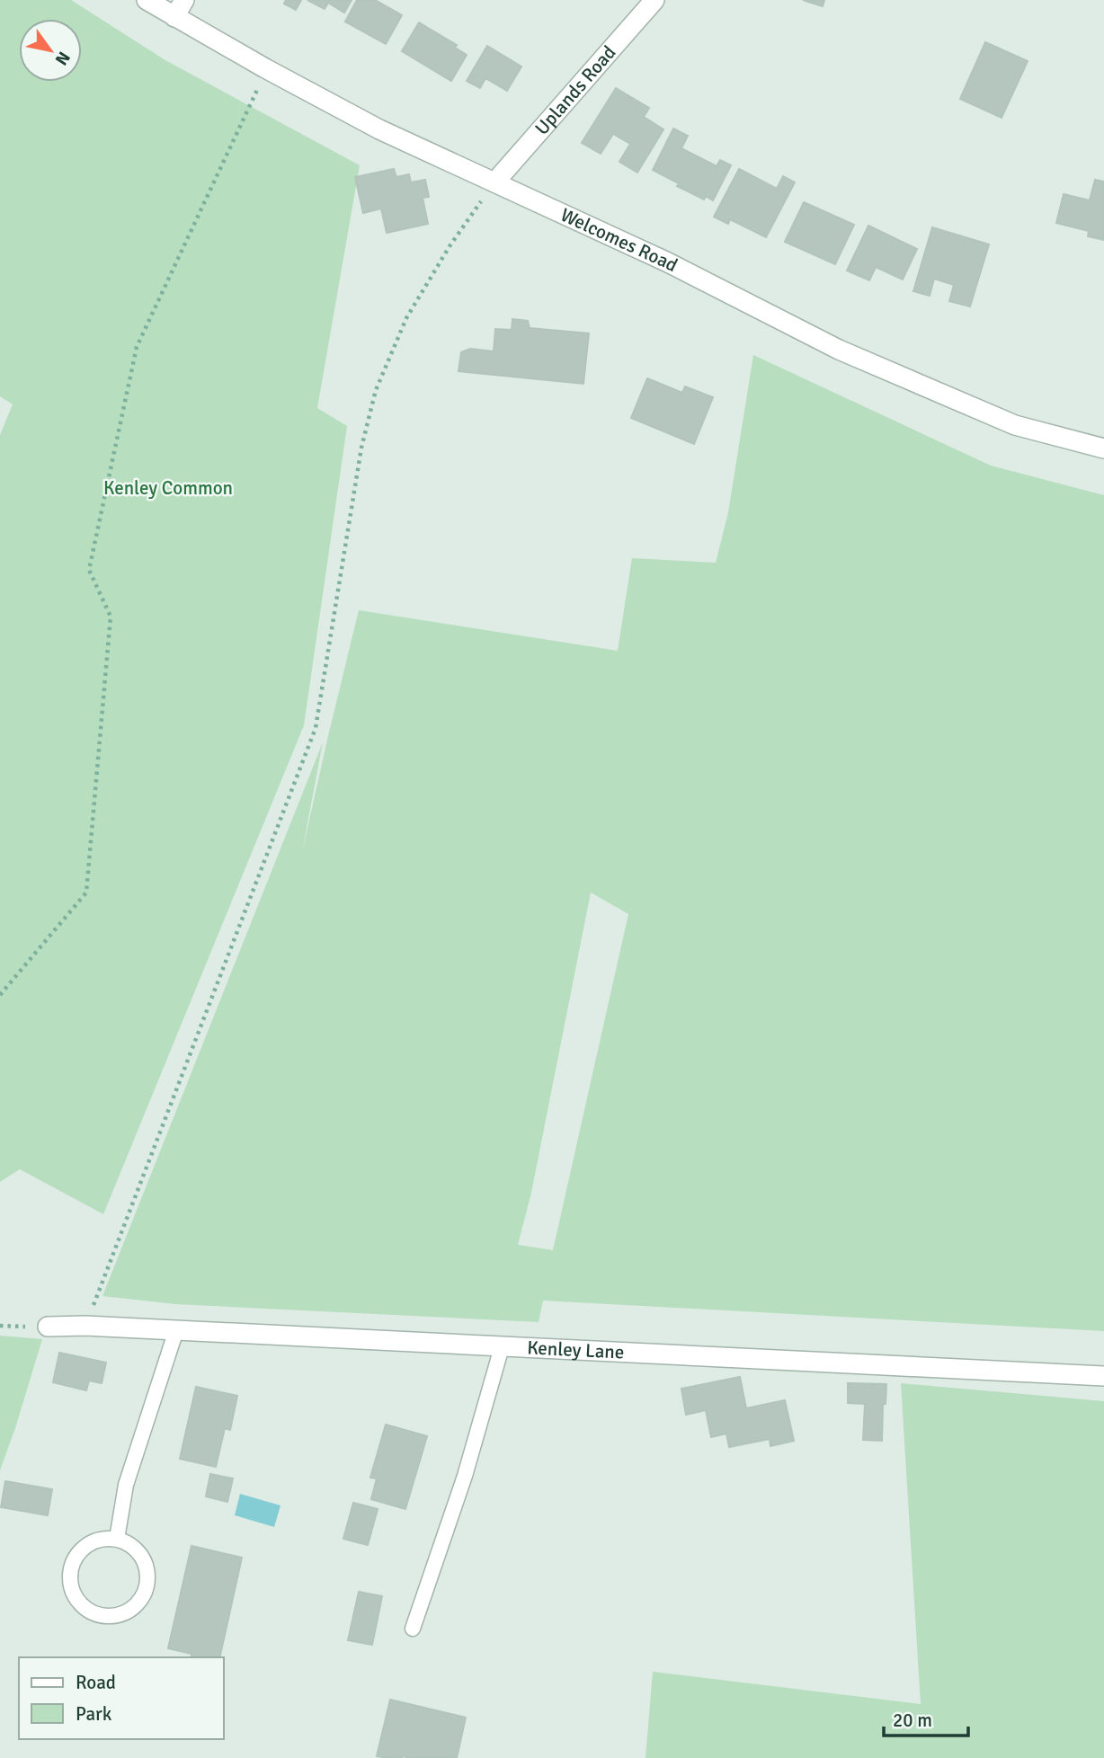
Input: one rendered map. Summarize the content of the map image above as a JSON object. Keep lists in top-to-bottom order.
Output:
{
  "streets": {
    "street": ["Uplands Road", "Welcomes Road", "Kenley Lane"]
  },
  "crossings": [
    ["Uplands Road", "Welcomes Road"]
  ],
  "parks": ["Kenley Common"],
  "legend": ["Road", "Park"],
  "scale_bar": "20 m",
  "north": "bottom right"
}
